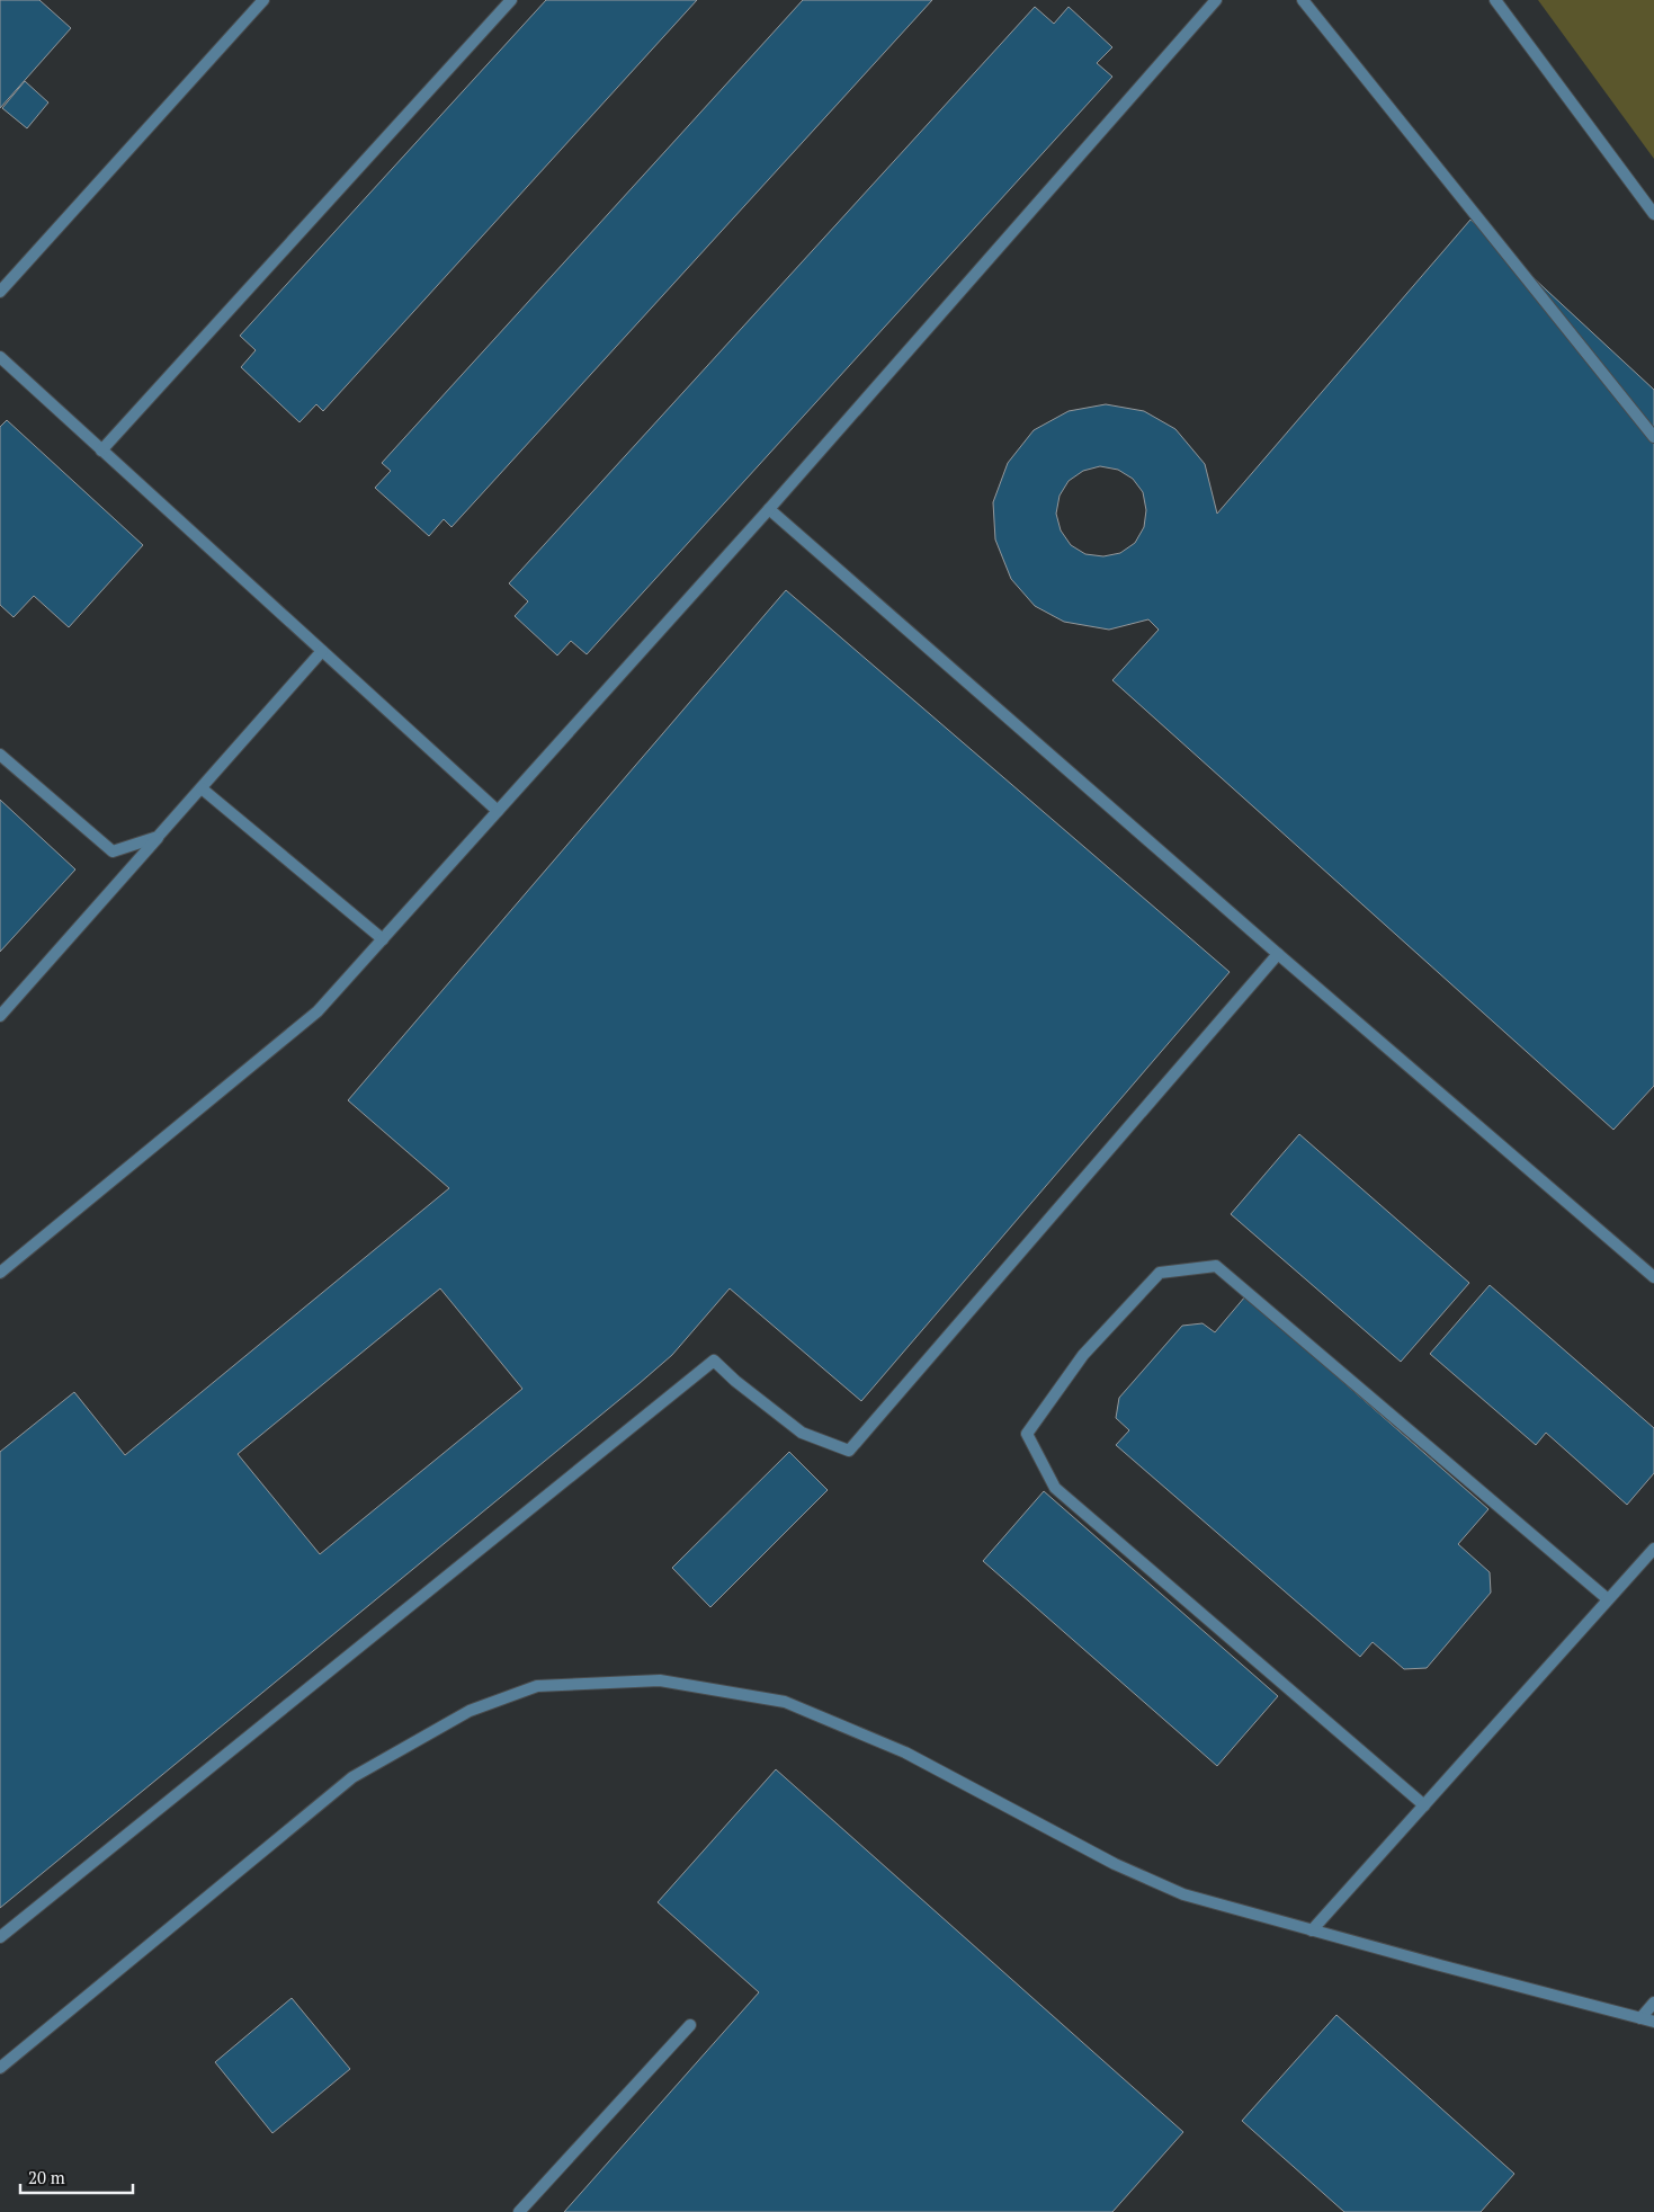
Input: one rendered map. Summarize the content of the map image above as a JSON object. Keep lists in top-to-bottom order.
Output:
{
  "scale_bar": "20 m"
}
